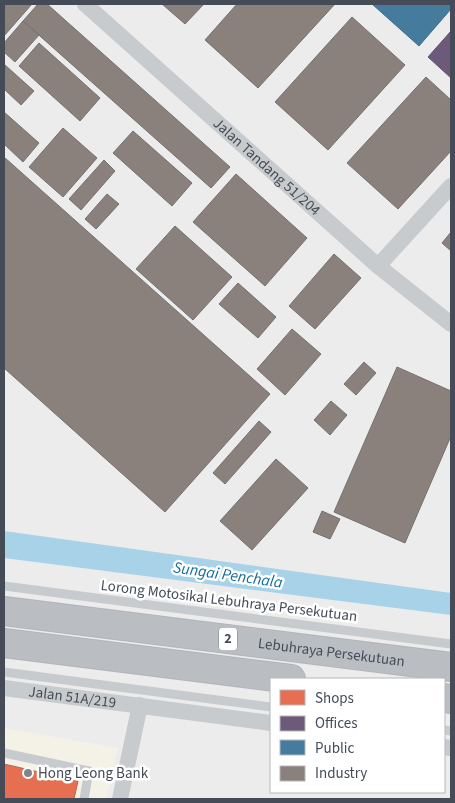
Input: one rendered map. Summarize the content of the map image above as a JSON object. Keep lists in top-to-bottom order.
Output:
{
  "streets": {
    "highway": ["2", "Lebuhraya Persekutuan"],
    "street": ["Jalan Tandang 51/204", "Jalan 51A/219"],
    "lane": ["Lorong Motosikal Lebuhraya Persekutuan"]
  },
  "water": ["Sungai Penchala"],
  "places": ["Hong Leong Bank"],
  "legend": [
    "Shops",
    "Offices",
    "Public",
    "Industry"
  ]
}
